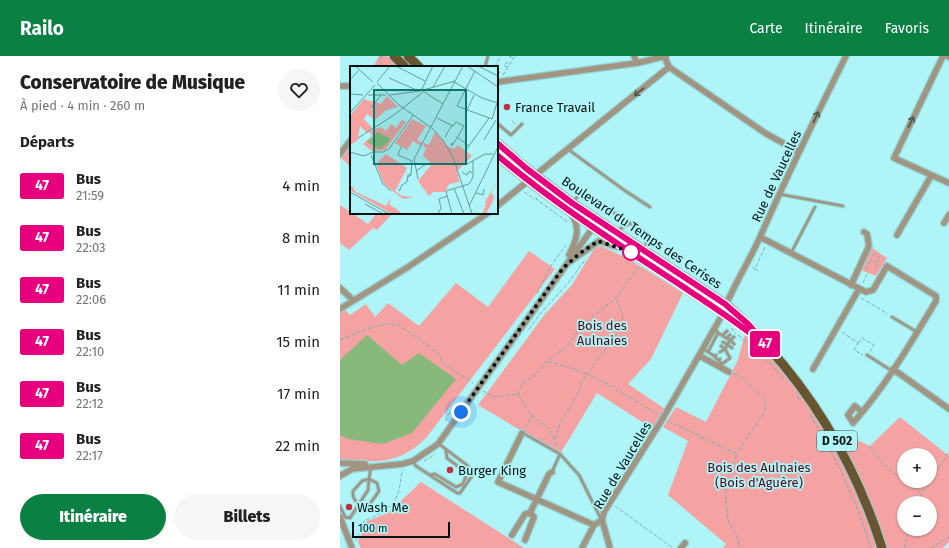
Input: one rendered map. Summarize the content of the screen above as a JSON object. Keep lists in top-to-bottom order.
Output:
{
  "streets": {
    "main road": ["Boulevard du Temps des Cerises", "D 502"],
    "street": ["Rue de Vaucelles"]
  },
  "crossings": [
    ["Rue de Vaucelles", "Boulevard du Temps des Cerises"]
  ],
  "parks": ["Bois des Aulnaies", "Bois des Aulnaies (Bois d'Aguère)"],
  "places": ["France Travail", "Burger King", "Wash Me"],
  "lines": ["bus line 47"],
  "scale_bar": "100 m",
  "page": {
    "header": "Railo",
    "nav": ["Carte", "Itinéraire", "Favoris"],
    "heading": [
      ["Conservatoire de Musique", "À pied · 4 min · 260 m"],
      "Départs"
    ],
    "on_map": "47",
    "list": [
      {
        "mark": "47",
        "name": "Bus",
        "note": "21:59",
        "value": "4 min"
      },
      {
        "mark": "47",
        "name": "Bus",
        "note": "22:03",
        "value": "8 min"
      },
      {
        "mark": "47",
        "name": "Bus",
        "note": "22:06",
        "value": "11 min"
      },
      {
        "mark": "47",
        "name": "Bus",
        "note": "22:10",
        "value": "15 min"
      },
      {
        "mark": "47",
        "name": "Bus",
        "note": "22:12",
        "value": "17 min"
      },
      {
        "mark": "47",
        "name": "Bus",
        "note": "22:17",
        "value": "22 min"
      }
    ],
    "map_buttons": ["+", "−"],
    "buttons": ["Itinéraire", "Billets"],
    "scale": "100 m"
  }
}
